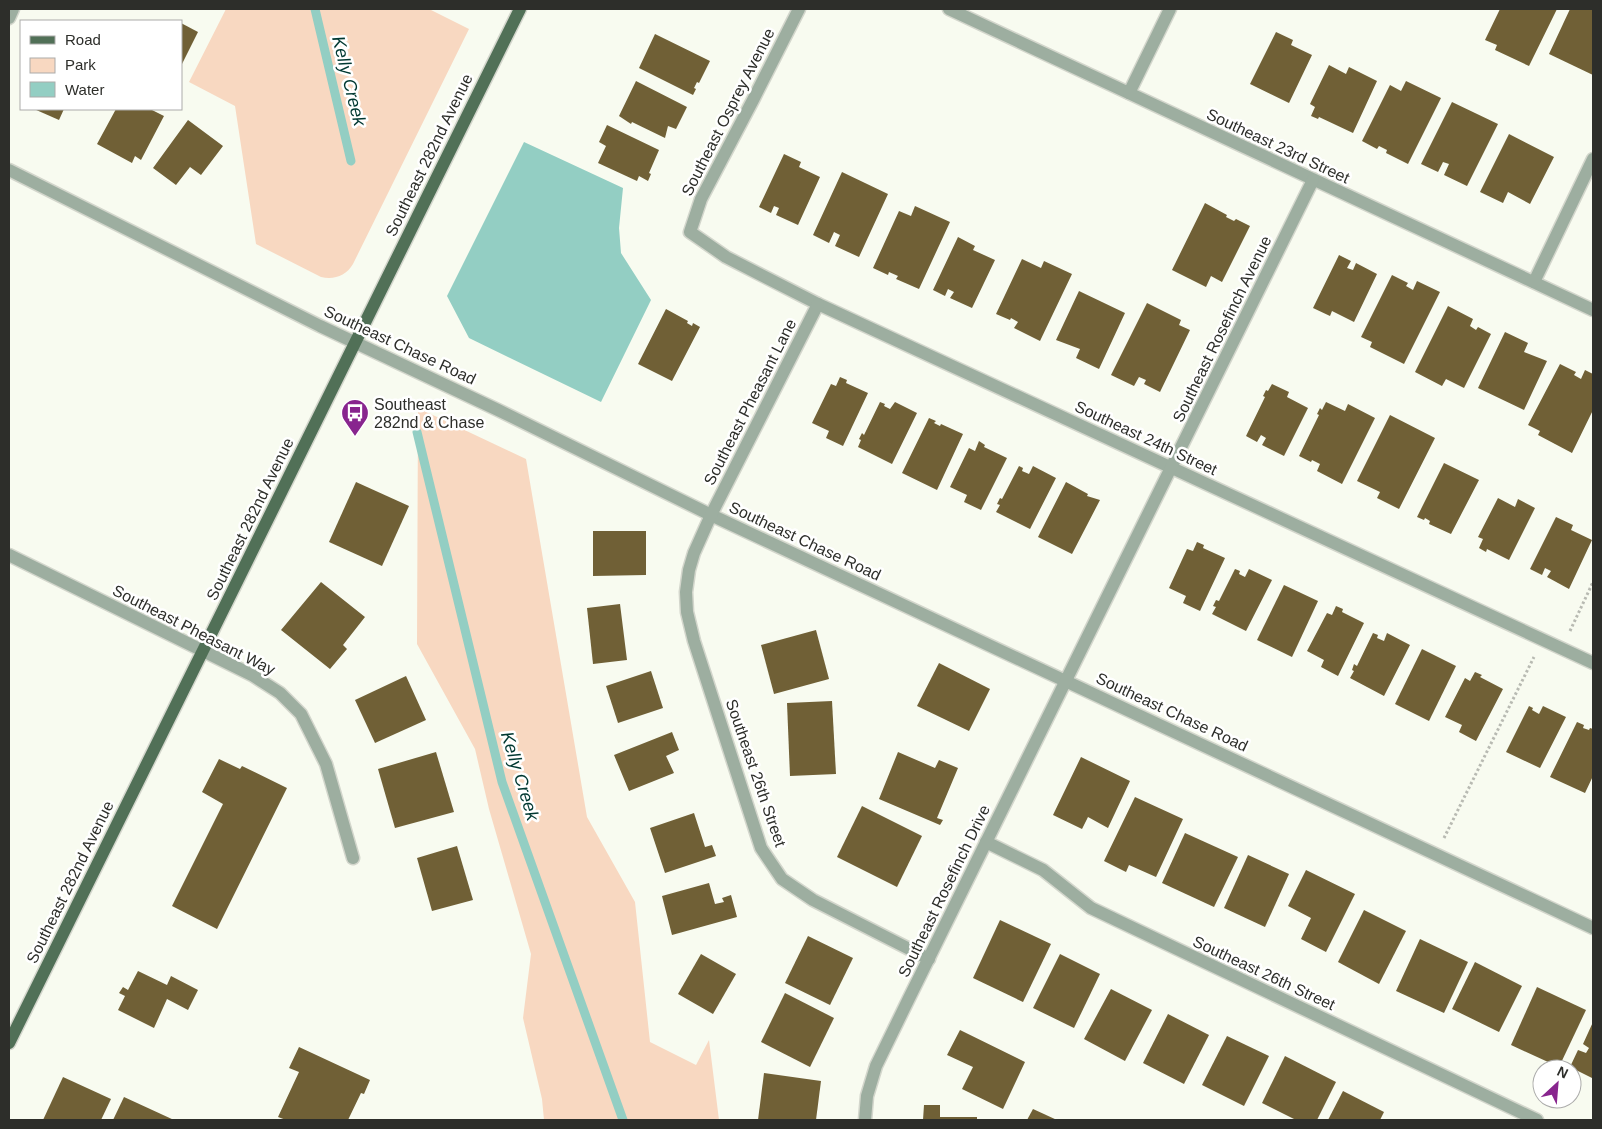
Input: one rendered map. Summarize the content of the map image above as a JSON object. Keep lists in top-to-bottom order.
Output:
{
  "streets": {
    "main road": ["Southeast 282nd Avenue"],
    "street": [
      "Southeast Osprey Avenue",
      "Southeast 23rd Street",
      "Southeast Rosefinch Avenue",
      "Southeast Chase Road",
      "Southeast Pheasant Lane",
      "Southeast 24th Street",
      "Southeast Pheasant Way",
      "Southeast 26th Street",
      "Southeast Rosefinch Drive"
    ]
  },
  "crossings": [
    ["Southeast Osprey Avenue", "Southeast 24th Street"],
    ["Southeast 23rd Street", "Southeast Rosefinch Avenue"],
    ["Southeast 282nd Avenue", "Southeast Chase Road"],
    ["Southeast 282nd Avenue", "Southeast Pheasant Way"],
    ["Southeast Rosefinch Avenue", "Southeast Chase Road"],
    ["Southeast Rosefinch Avenue", "Southeast 24th Street"],
    ["Southeast Rosefinch Avenue", "Southeast Rosefinch Drive"],
    ["Southeast Chase Road", "Southeast Pheasant Lane"],
    ["Southeast Chase Road", "Southeast 26th Street"],
    ["Southeast Chase Road", "Southeast Rosefinch Drive"],
    ["Southeast Pheasant Lane", "Southeast 24th Street"],
    ["Southeast Pheasant Lane", "Southeast 26th Street"],
    ["Southeast 26th Street", "Southeast Rosefinch Drive"]
  ],
  "water": ["Kelly Creek"],
  "places": {
    "bus stop": ["Southeast 282nd & Chase"]
  },
  "legend": ["Road", "Park", "Water"],
  "north": "top right"
}
